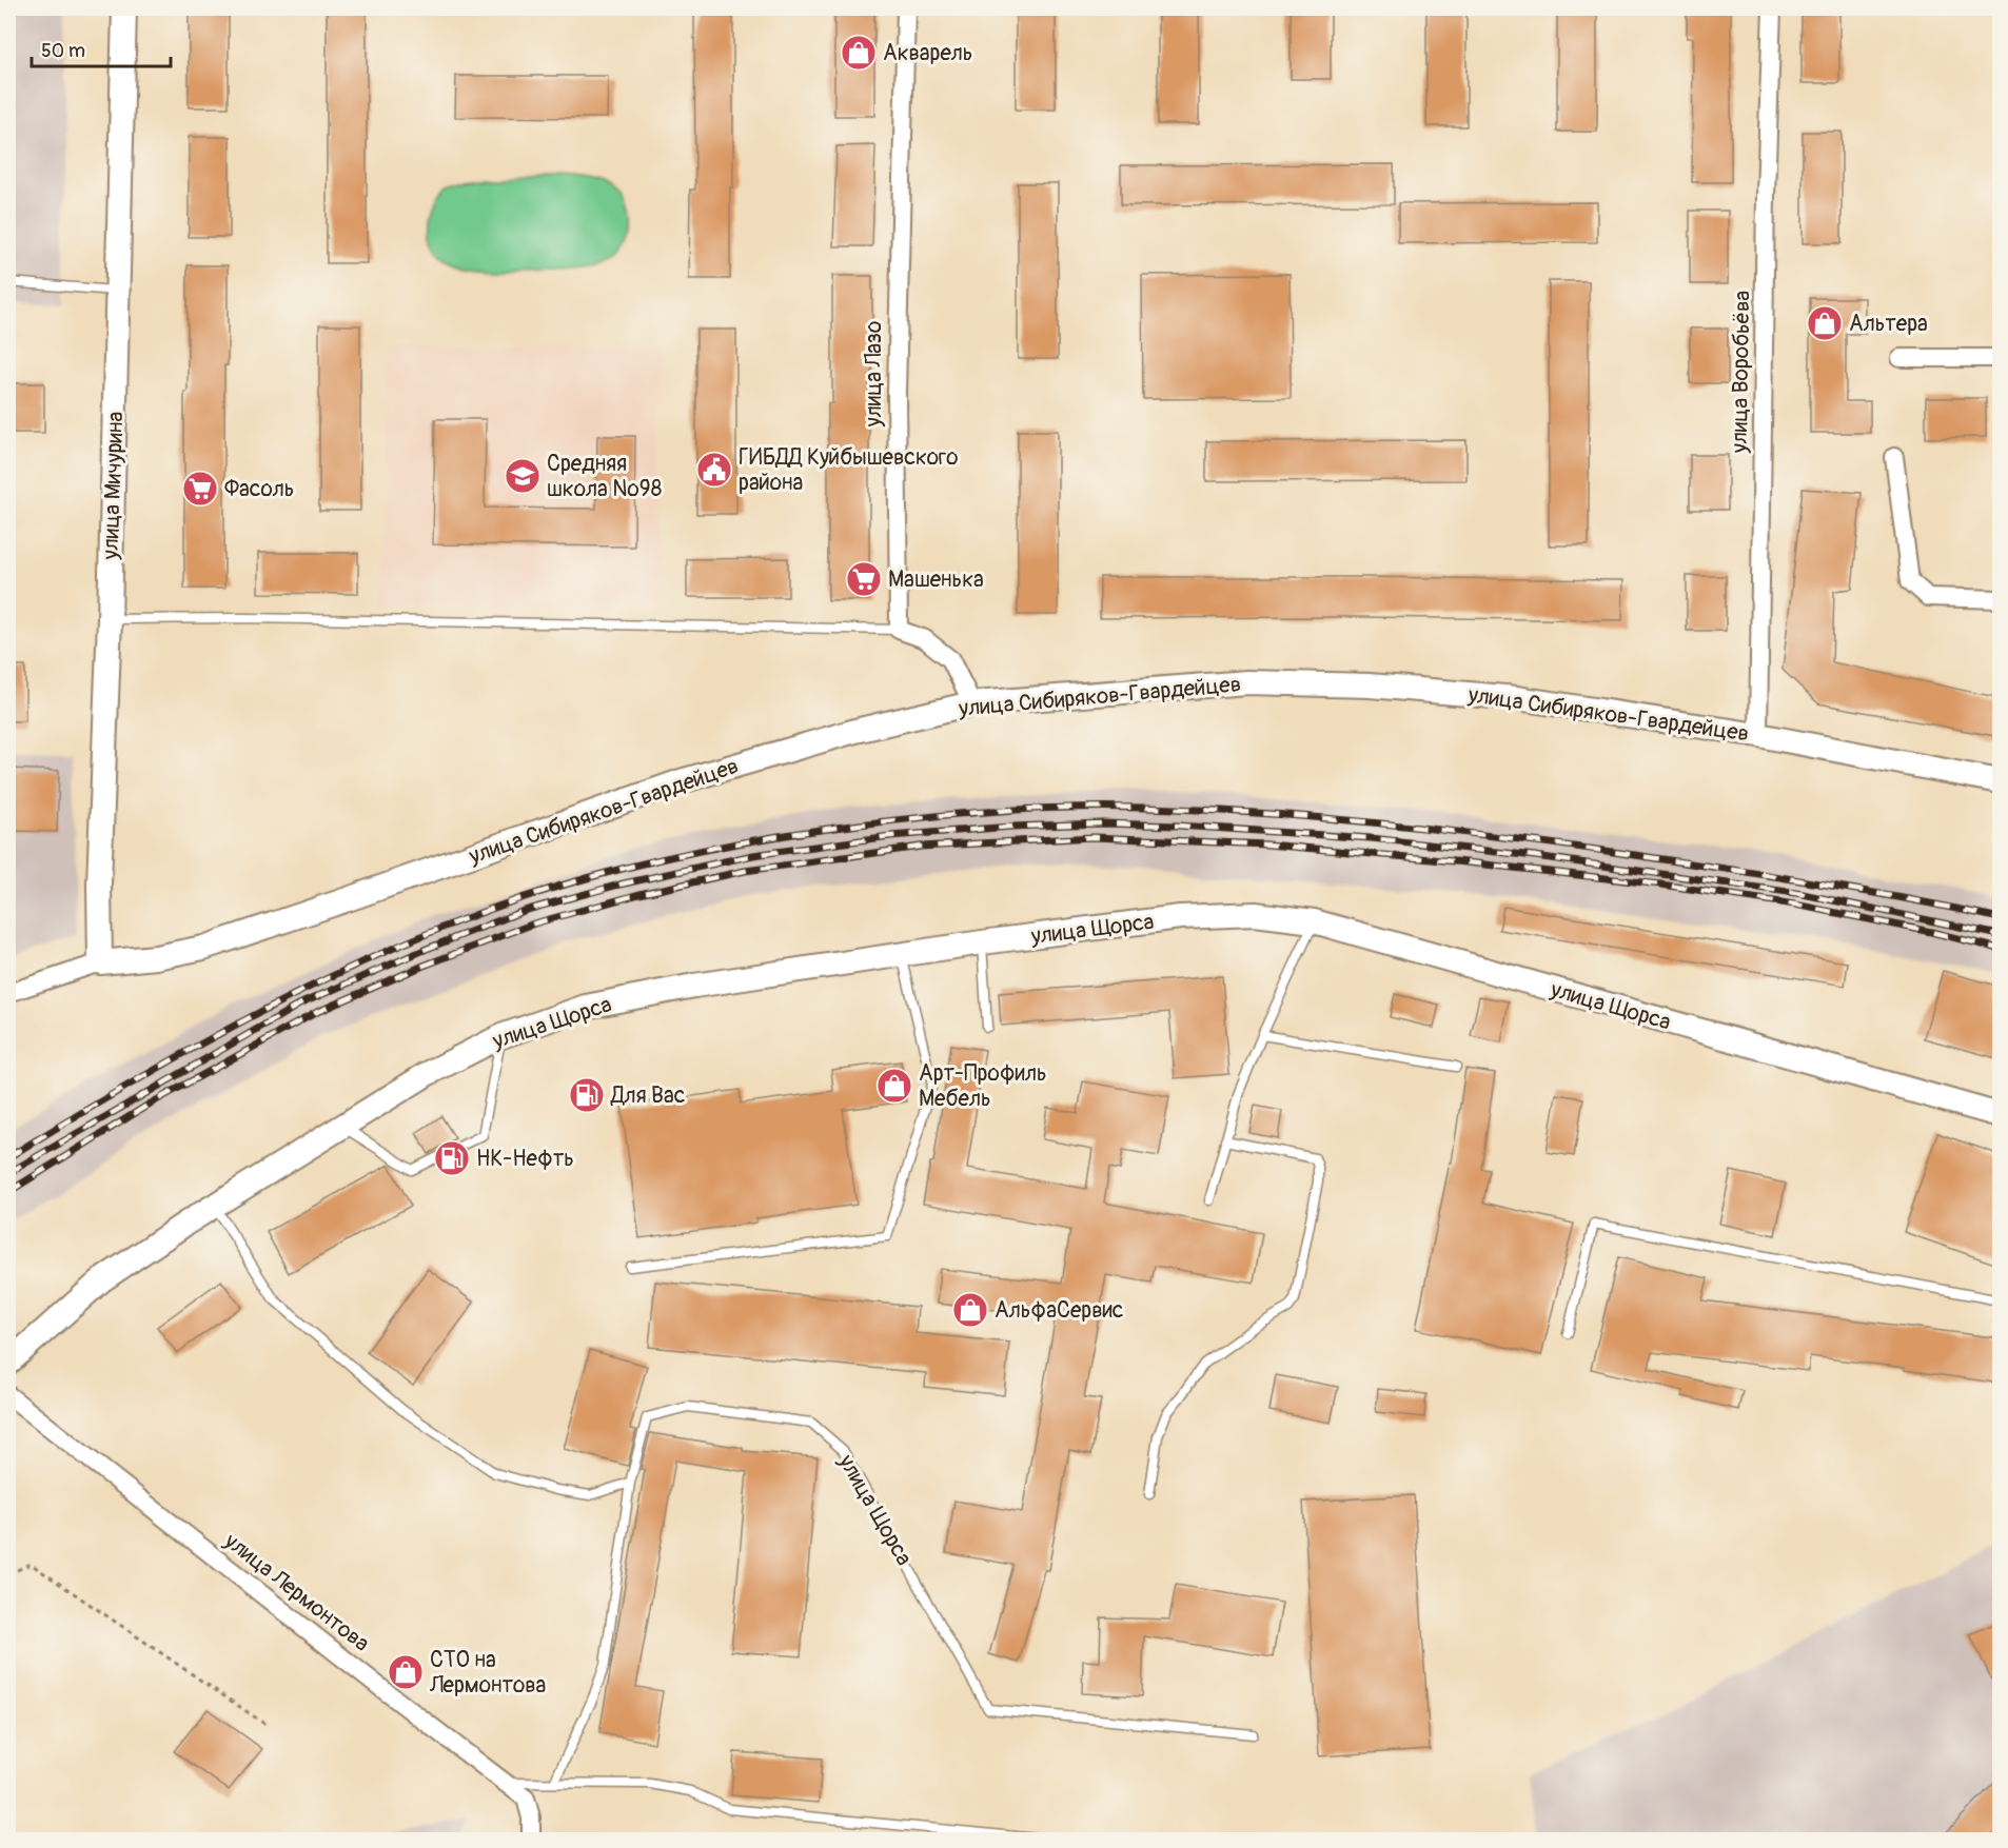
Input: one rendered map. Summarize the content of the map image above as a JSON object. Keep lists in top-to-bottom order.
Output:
{
  "streets": {
    "street": [
      "улица Воробьёва",
      "улица Лазо",
      "улица Мичурина",
      "улица Сибиряков-Гвардейцев",
      "улица Щорса",
      "улица Лермонтова"
    ]
  },
  "crossings": [
    ["улица Воробьёва", "улица Сибиряков-Гвардейцев"],
    ["улица Мичурина", "улица Сибиряков-Гвардейцев"]
  ],
  "places": {
    "shop": [
      "Акварель",
      "Альтера",
      "Арт-Профиль Мебель",
      "АльфаСервис",
      "СТО на Лермонтова"
    ],
    "public building": ["ГИБДД Куйбышевского района"],
    "school or university": ["Средняя школа №98"],
    "supermarket": ["Фасоль", "Машенька"],
    "fuel station": ["Для Вас", "НК-Нефть"]
  },
  "scale_bar": "50 m"
}
